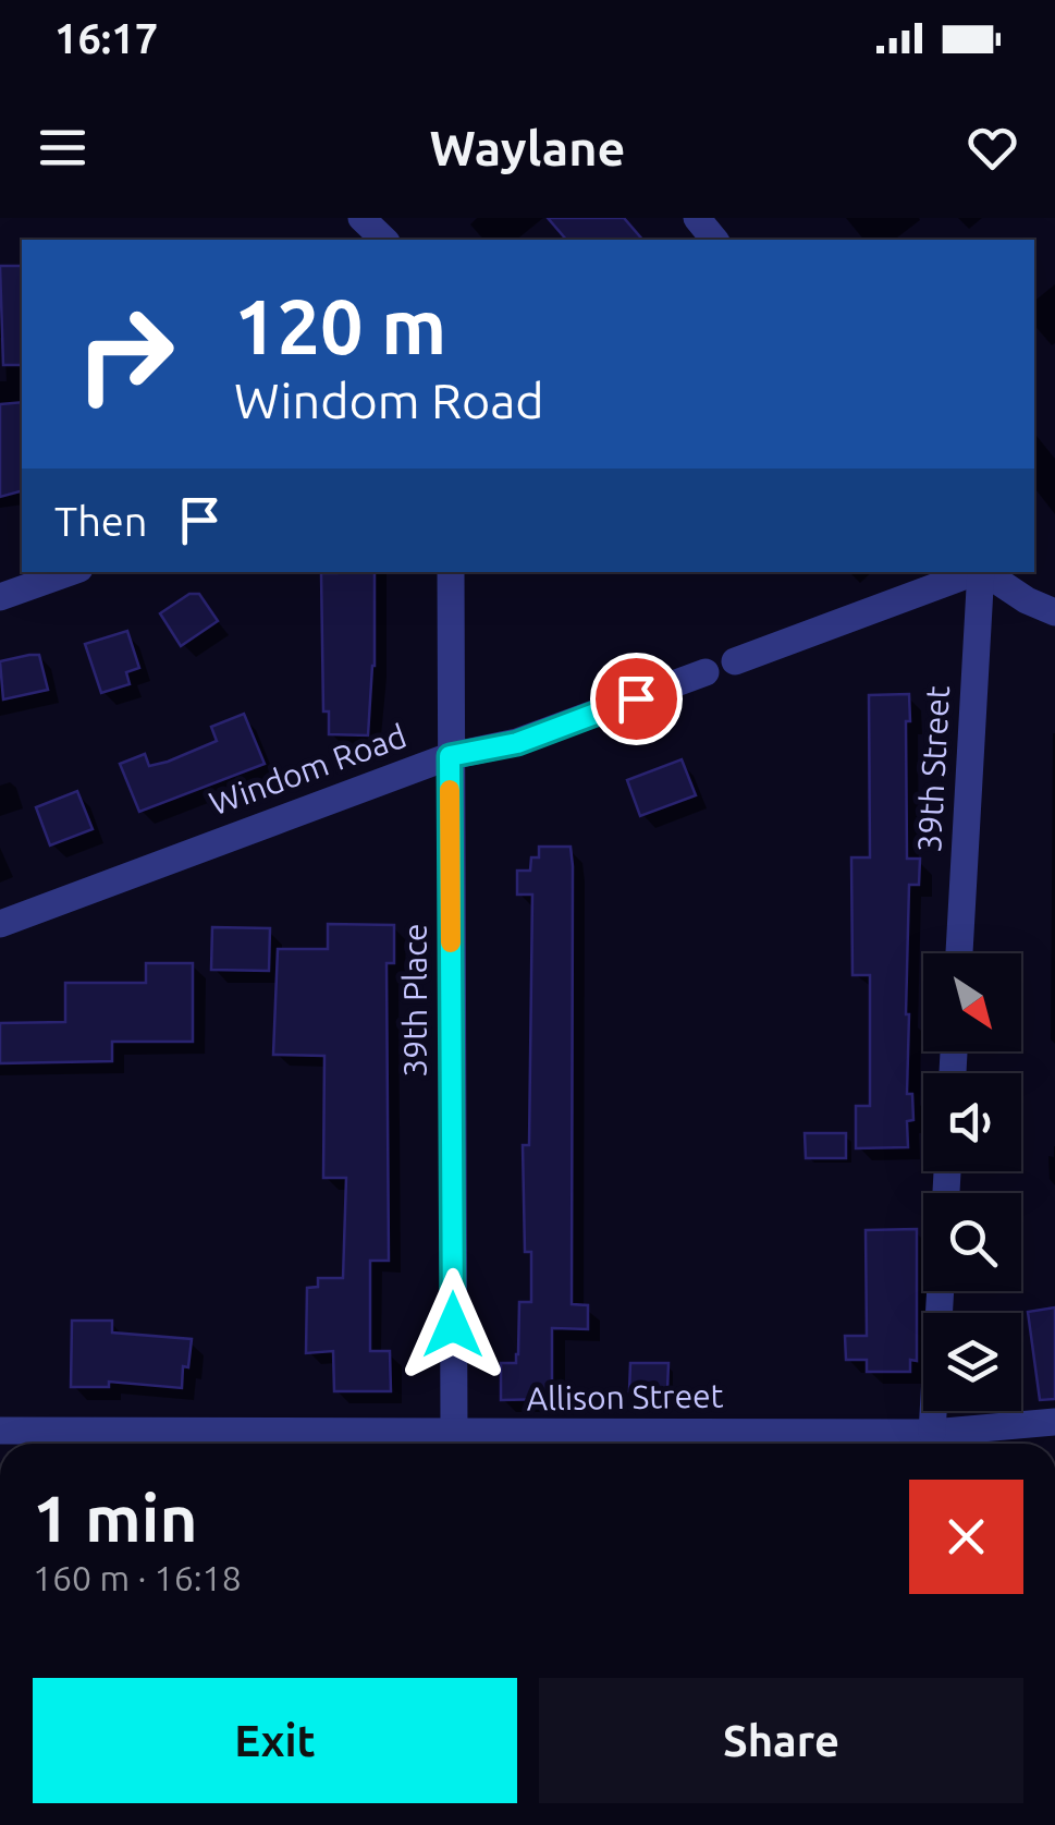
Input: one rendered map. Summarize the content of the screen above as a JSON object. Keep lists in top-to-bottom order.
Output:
{
  "streets": {
    "street": [
      "39th Street",
      "Windom Road",
      "39th Place",
      "Allison Street"
    ]
  },
  "crossings": [
    ["Windom Road", "39th Place"],
    ["39th Place", "Allison Street"]
  ],
  "north": "bottom right",
  "page": {
    "status": "16:17",
    "header": "Waylane",
    "turn": ["120 m", "Windom Road"],
    "then": "Then",
    "heading": ["1 min", "160 m · 16:18"],
    "buttons": ["Exit", "Share"]
  }
}
